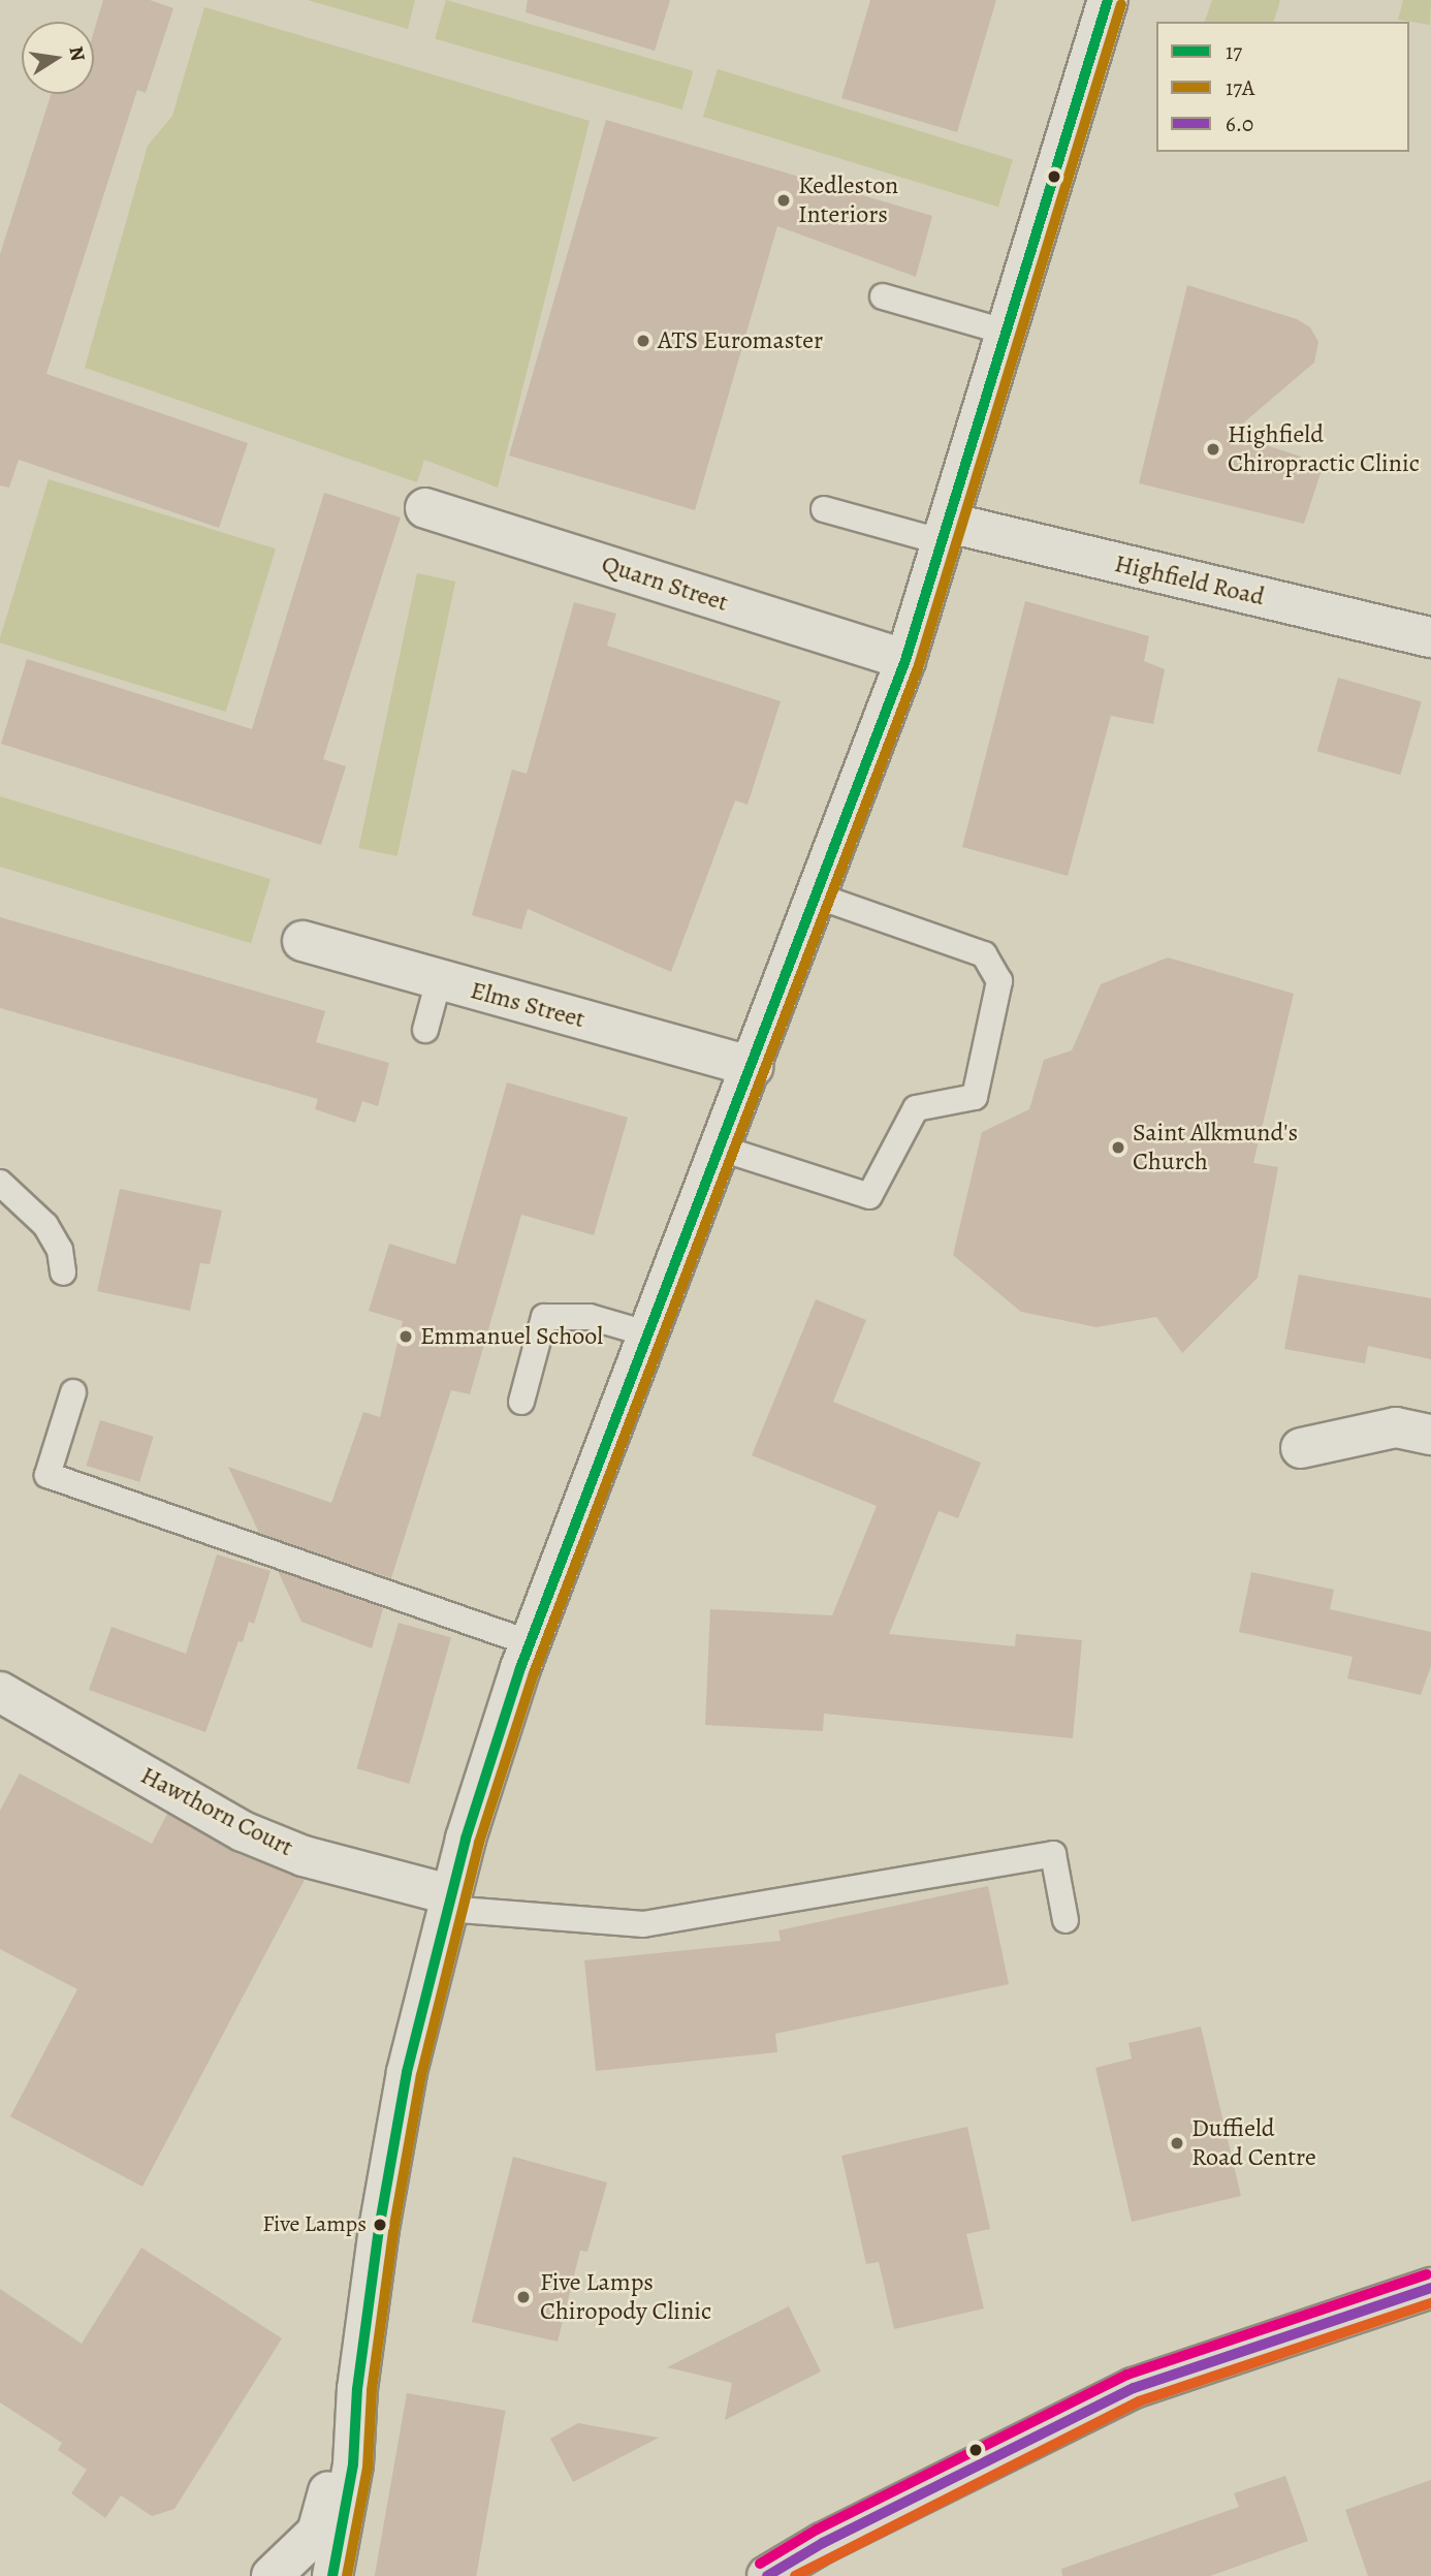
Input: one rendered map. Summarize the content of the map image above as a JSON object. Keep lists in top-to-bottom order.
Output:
{
  "streets": {
    "street": [
      "Highfield Road",
      "Quarn Street",
      "Elms Street",
      "Hawthorn Court"
    ]
  },
  "places": [
    "Kedleston Interiors",
    "ATS Euromaster",
    "Highfield Chiropractic Clinic",
    "Saint Alkmund's Church",
    "Emmanuel School",
    "Duffield Road Centre",
    "Five Lamps",
    "Five Lamps Chiropody Clinic"
  ],
  "lines": ["transit line 17", "transit line 17A", "transit line 6.0"],
  "legend": ["17", "17A", "6.0"],
  "north": "right"
}
